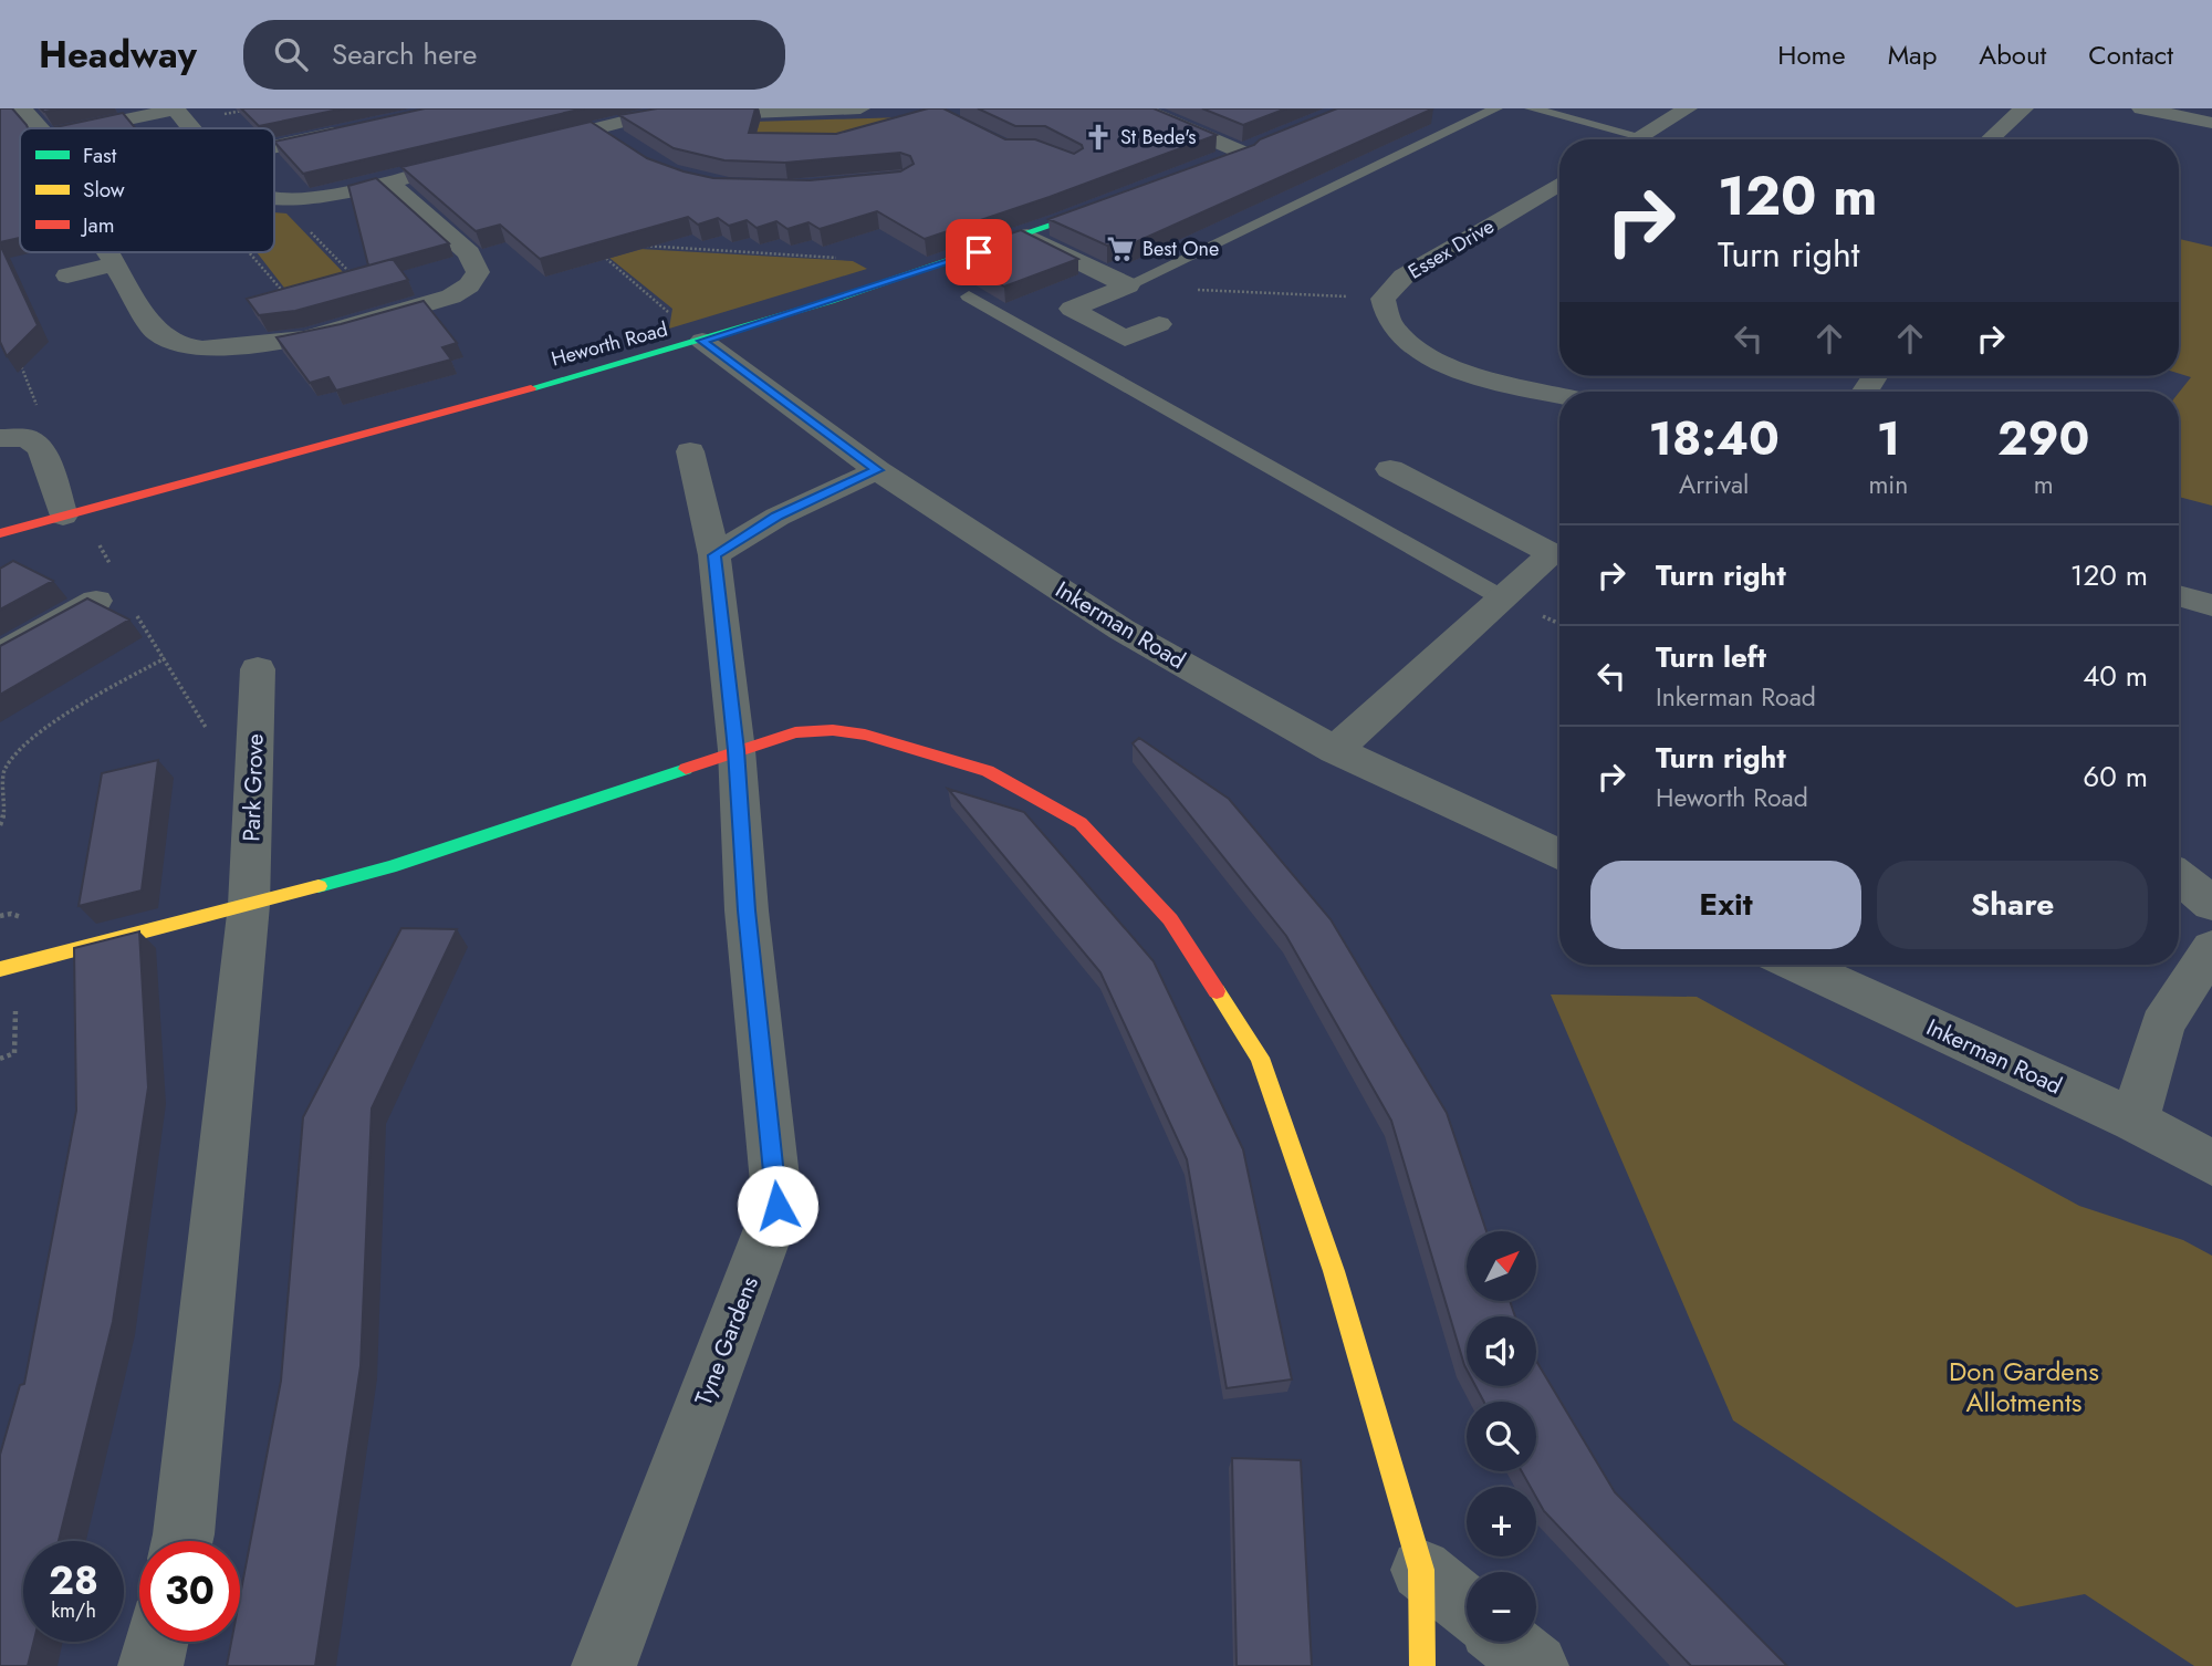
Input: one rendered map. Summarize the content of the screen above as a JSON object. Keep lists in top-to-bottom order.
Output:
{
  "streets": {
    "street": [
      "Essex Drive",
      "Heworth Road",
      "Inkerman Road",
      "Park Grove",
      "Tyne Gardens"
    ]
  },
  "crossings": [
    ["Heworth Road", "Inkerman Road"]
  ],
  "parks": ["Don Gardens Allotments"],
  "places": {
    "church": ["St Bede's"],
    "supermarket": ["Best One"]
  },
  "legend": ["Fast", "Slow", "Jam"],
  "north": "top right",
  "page": {
    "header": "Headway",
    "search": "Search here",
    "nav": [
      "Home",
      "Map",
      "About",
      "Contact"
    ],
    "turn": ["120 m", "Turn right"],
    "eta": [
      "18:40",
      "Arrival",
      "1",
      "min",
      "290",
      "m"
    ],
    "list": [
      {
        "name": "Turn right",
        "value": "120 m"
      },
      {
        "name": "Turn left",
        "note": "Inkerman Road",
        "value": "40 m"
      },
      {
        "name": "Turn right",
        "note": "Heworth Road",
        "value": "60 m"
      }
    ],
    "buttons": ["Exit", "Share"],
    "map_buttons": ["+", "−"],
    "speed": "28 km/h",
    "limit": "30"
  }
}
